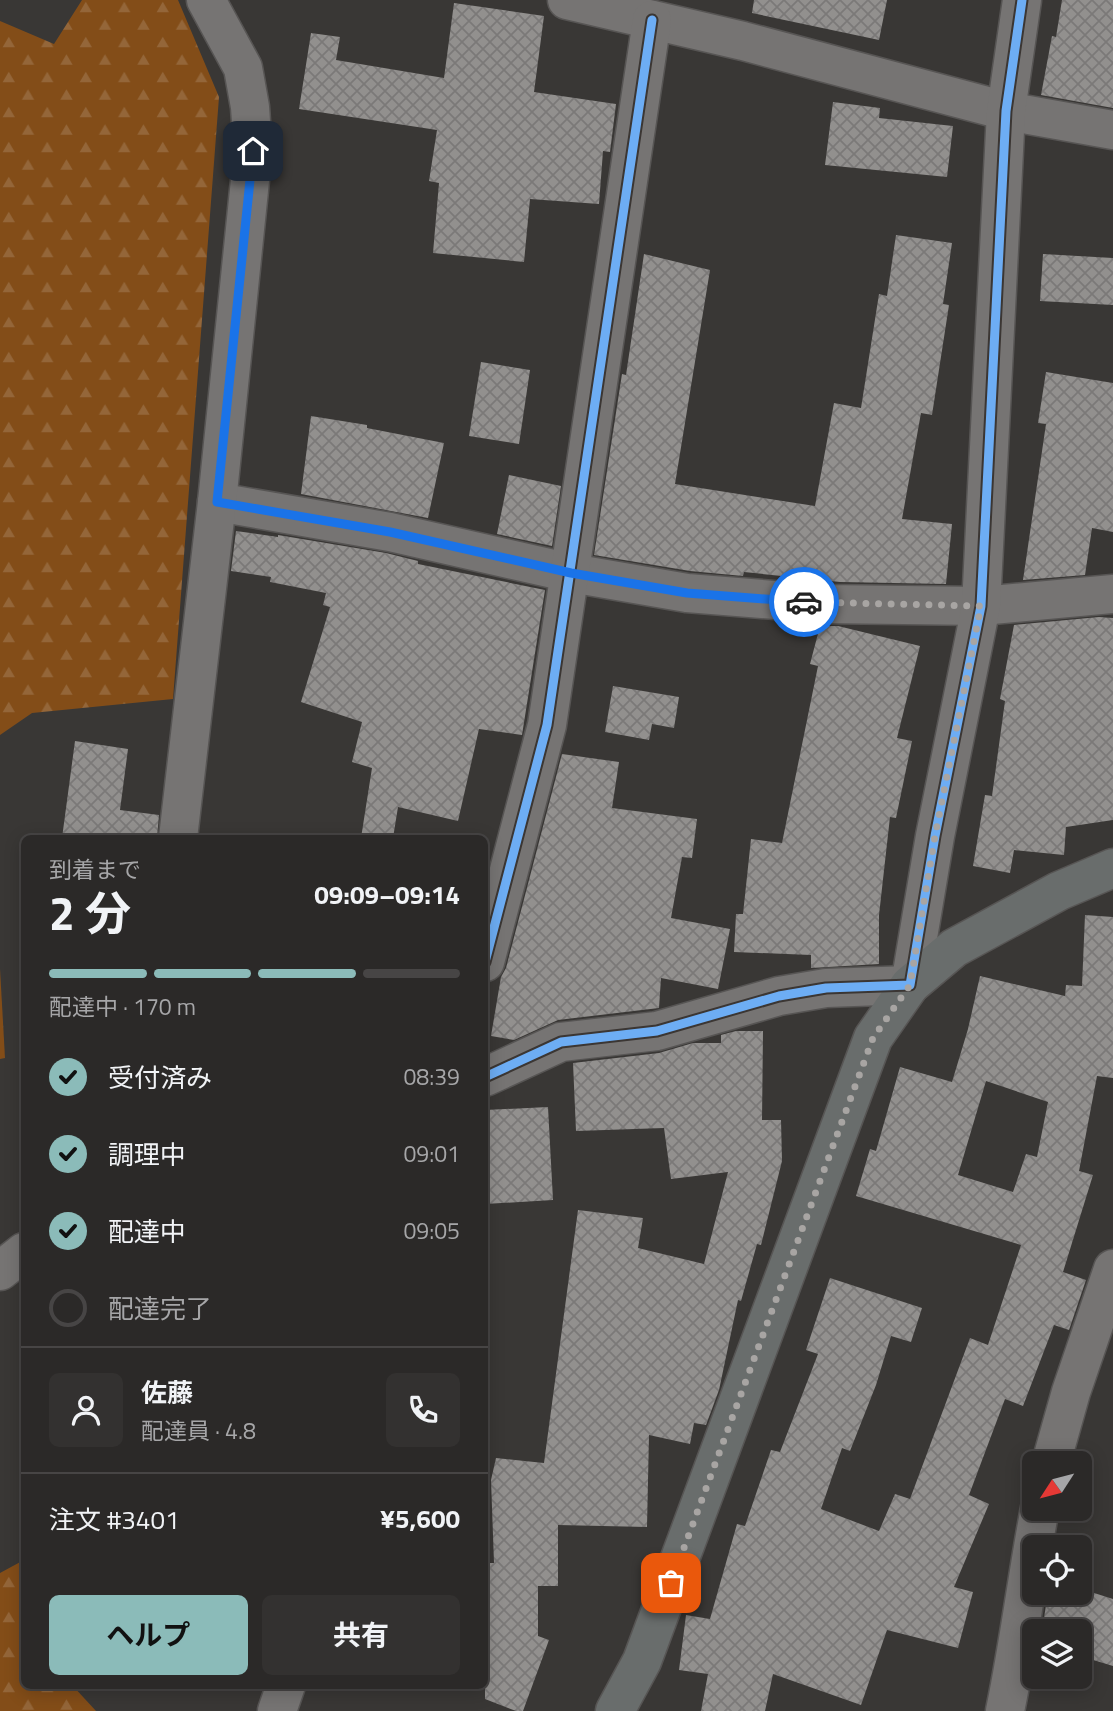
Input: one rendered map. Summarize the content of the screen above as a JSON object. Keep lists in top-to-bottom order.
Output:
{
  "north": "bottom left",
  "page": {
    "heading": ["2 分", "到着まで", "09:09–09:14"],
    "panel": [
      "佐藤",
      "配達員 · 4.8",
      "注文 #3401",
      "¥5,600"
    ],
    "bar": "配達中 · 170 m",
    "list": [
      ["受付済み", "08:39"],
      ["調理中", "09:01"],
      ["配達中", "09:05"],
      "配達完了"
    ],
    "buttons": ["ヘルプ", "共有"]
  }
}
